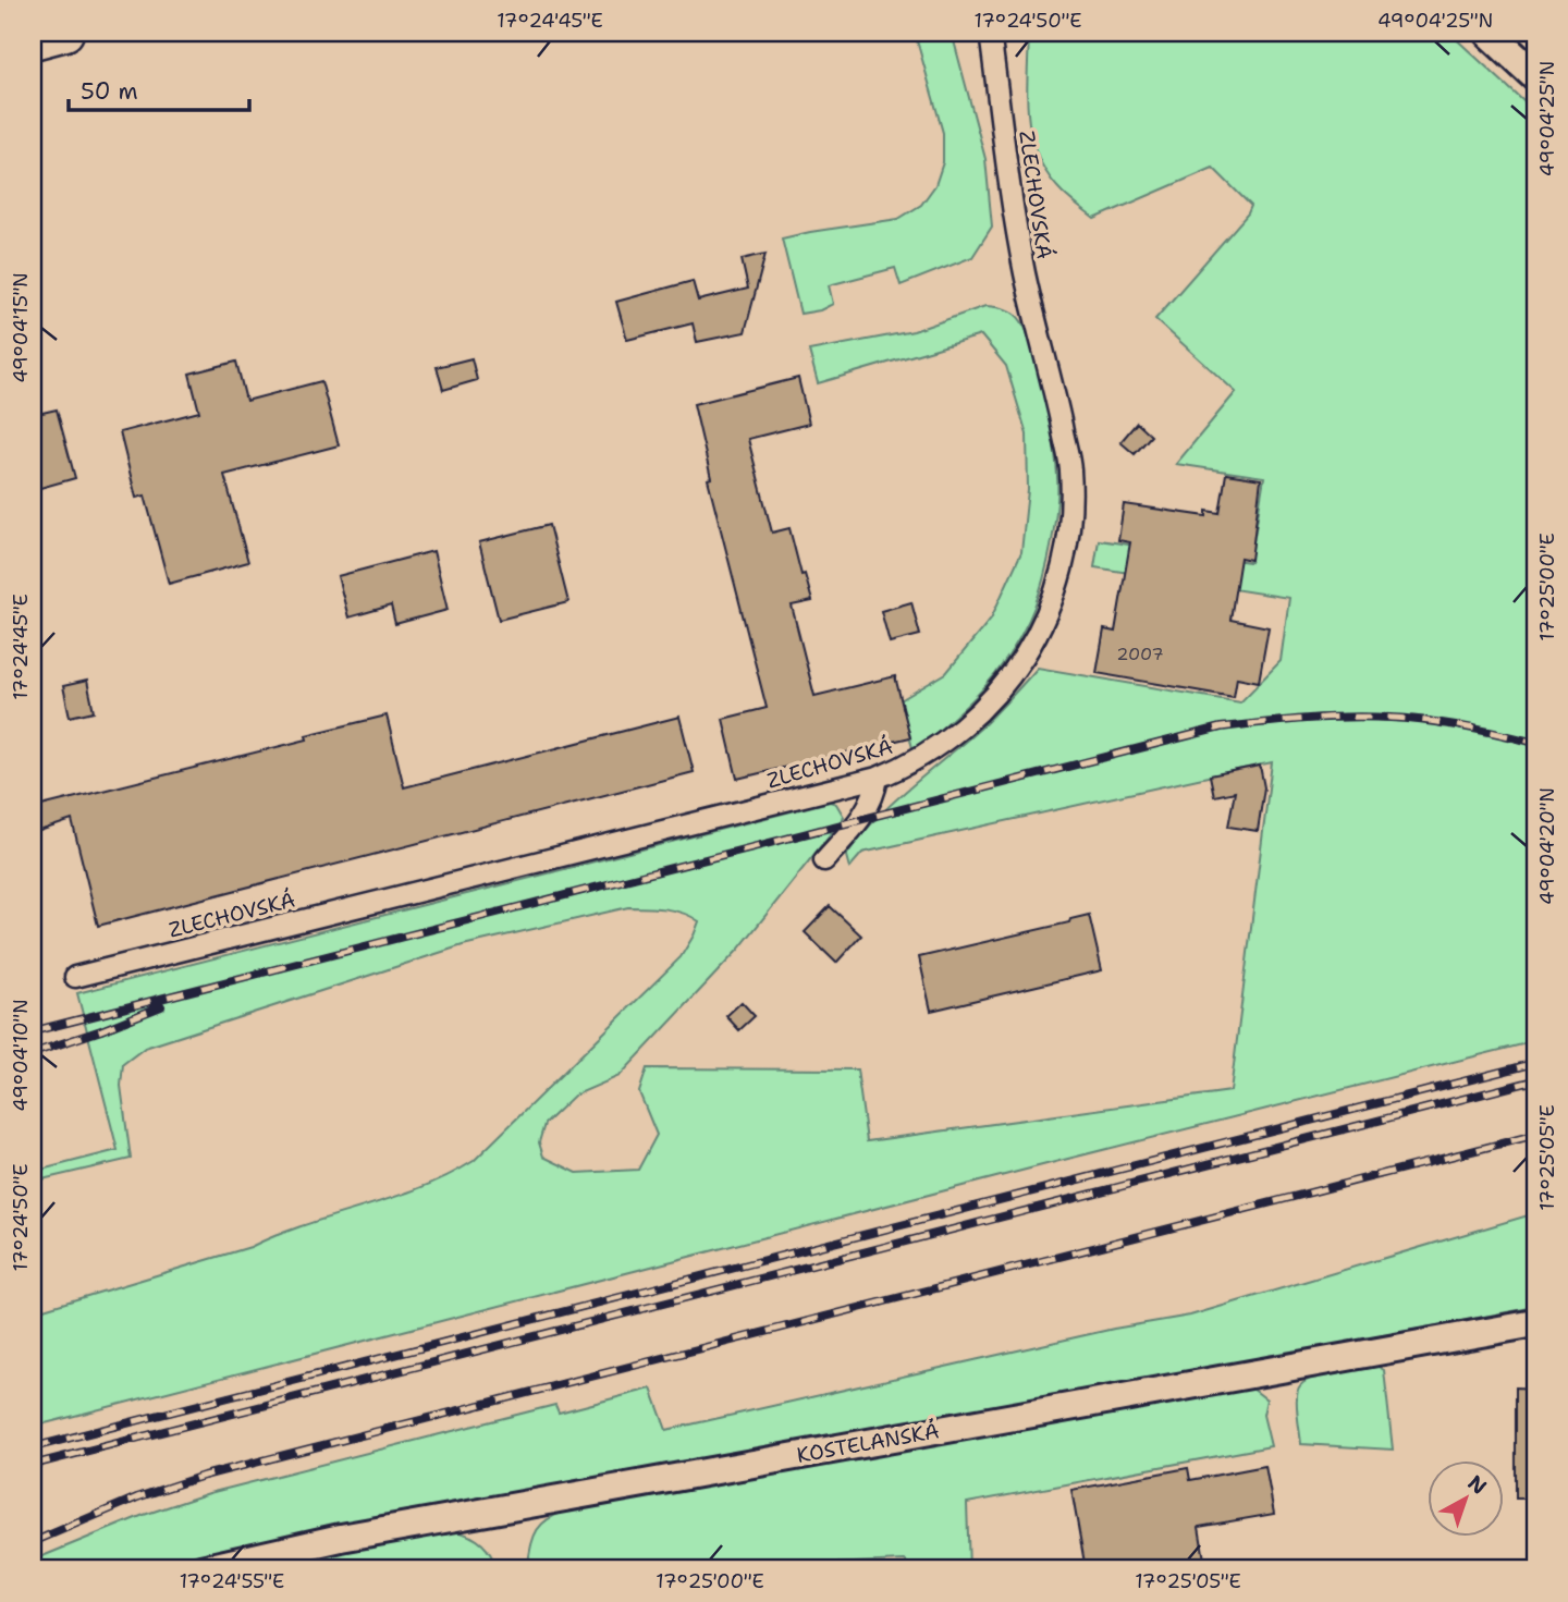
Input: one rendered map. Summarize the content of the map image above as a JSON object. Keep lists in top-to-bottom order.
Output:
{
  "streets": {
    "main road": ["KOSTELANSKÁ"],
    "street": ["ZLECHOVSKÁ"]
  },
  "house_numbers": ["2007"],
  "scale_bar": "50 m",
  "north": "top right",
  "coordinates": [
    "17°24'45\"E",
    "17°24'50\"E",
    "49°04'25\"N",
    "49°04'15\"N",
    "17°25'00\"E",
    "49°04'20\"N",
    "49°04'10\"N",
    "17°25'05\"E",
    "17°24'55\"E"
  ]
}
